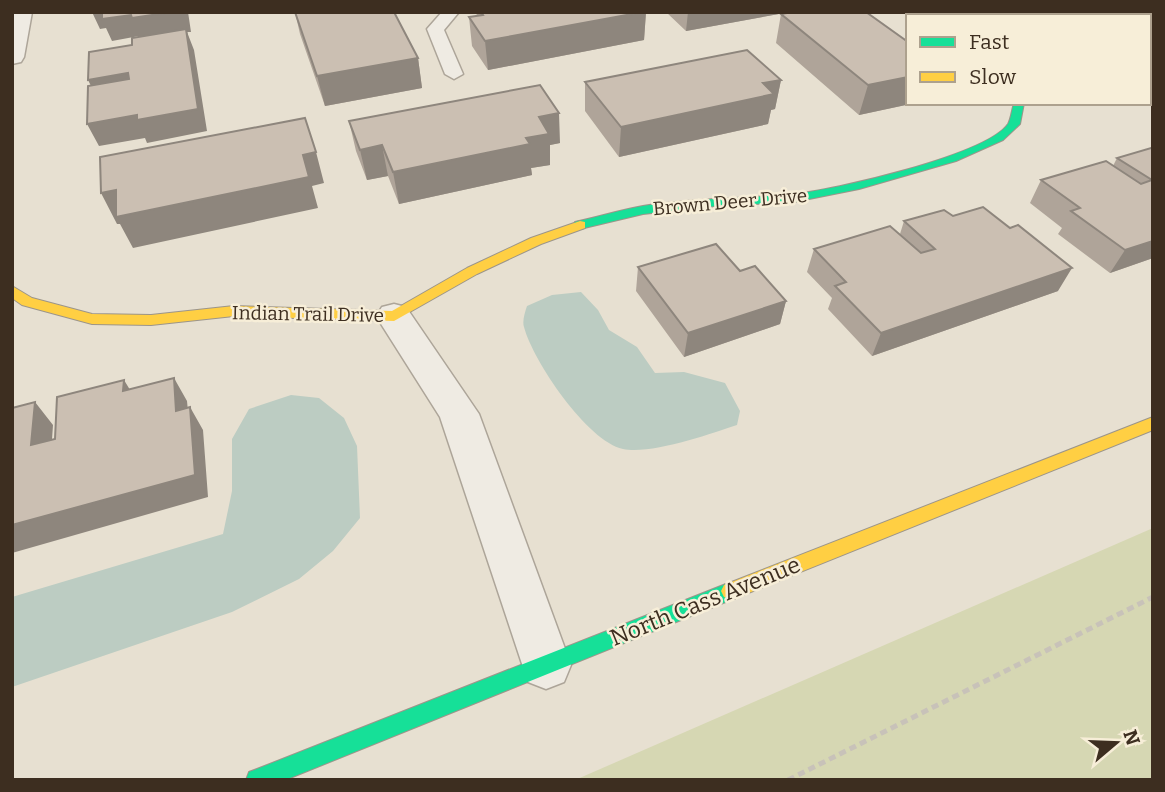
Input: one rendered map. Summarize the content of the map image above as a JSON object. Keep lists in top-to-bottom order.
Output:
{
  "streets": {
    "street": ["Brown Deer Drive", "Indian Trail Drive", "North Cass Avenue"]
  },
  "crossings": [
    ["Brown Deer Drive", "Indian Trail Drive"],
    ["Indian Trail Drive", "North Cass Avenue"]
  ],
  "legend": ["Fast", "Slow"],
  "north": "right"
}
